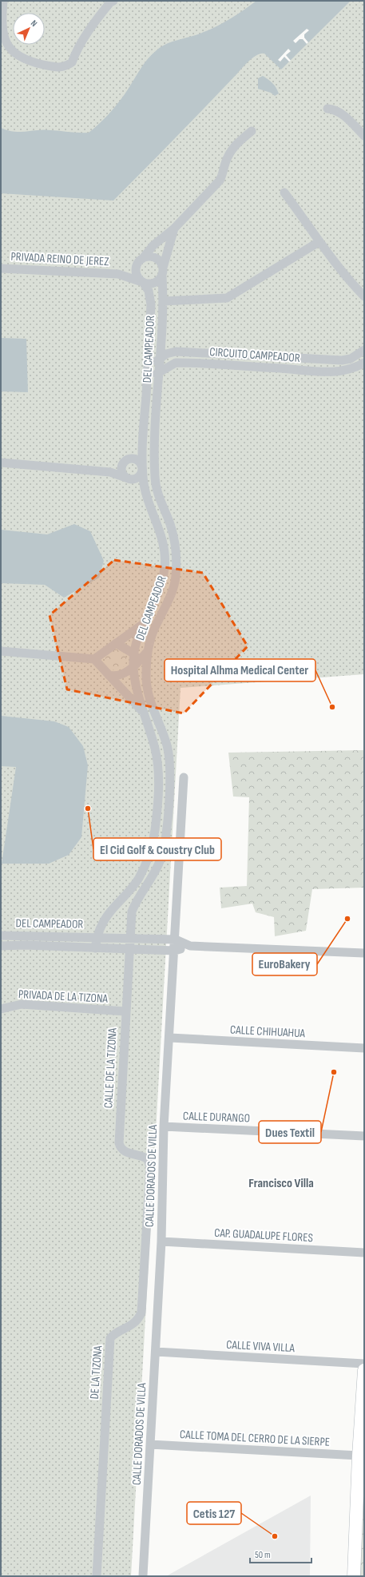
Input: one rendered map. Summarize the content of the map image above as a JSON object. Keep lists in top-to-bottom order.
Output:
{
  "streets": {
    "street": [
      "PRIVADA REINO DE JEREZ",
      "DEL CAMPEADOR",
      "CIRCUITO CAMPEADOR",
      "PRIVADA DE LA TIZONA",
      "CALLE CHIHUAHUA",
      "CALLE DE LA TIZONA",
      "CALLE DURANGO",
      "CALLE DORADOS DE VILLA",
      "CAP. GUADALUPE FLORES",
      "CALLE VIVA VILLA",
      "DE LA TIZONA",
      "CALLE TOMA DEL CERRO DE LA SIERPE"
    ]
  },
  "crossings": [
    ["PRIVADA REINO DE JEREZ", "DEL CAMPEADOR"],
    ["DEL CAMPEADOR", "CIRCUITO CAMPEADOR"],
    ["DEL CAMPEADOR", "CALLE DE LA TIZONA"],
    ["PRIVADA DE LA TIZONA", "CALLE DE LA TIZONA"],
    ["CALLE CHIHUAHUA", "CALLE DORADOS DE VILLA"],
    ["CALLE DE LA TIZONA", "DE LA TIZONA"],
    ["CALLE DURANGO", "CALLE DORADOS DE VILLA"],
    ["CALLE DORADOS DE VILLA", "CAP. GUADALUPE FLORES"],
    ["CALLE DORADOS DE VILLA", "CALLE VIVA VILLA"],
    ["CALLE DORADOS DE VILLA", "CALLE TOMA DEL CERRO DE LA SIERPE"]
  ],
  "districts": ["Francisco Villa"],
  "places": [
    "Hospital Alhma Medical Center",
    "El Cid Golf & Coustry Club",
    "EuroBakery",
    "Dues Textil",
    "Cetis 127"
  ],
  "scale_bar": "50 m",
  "north": "top right"
}
